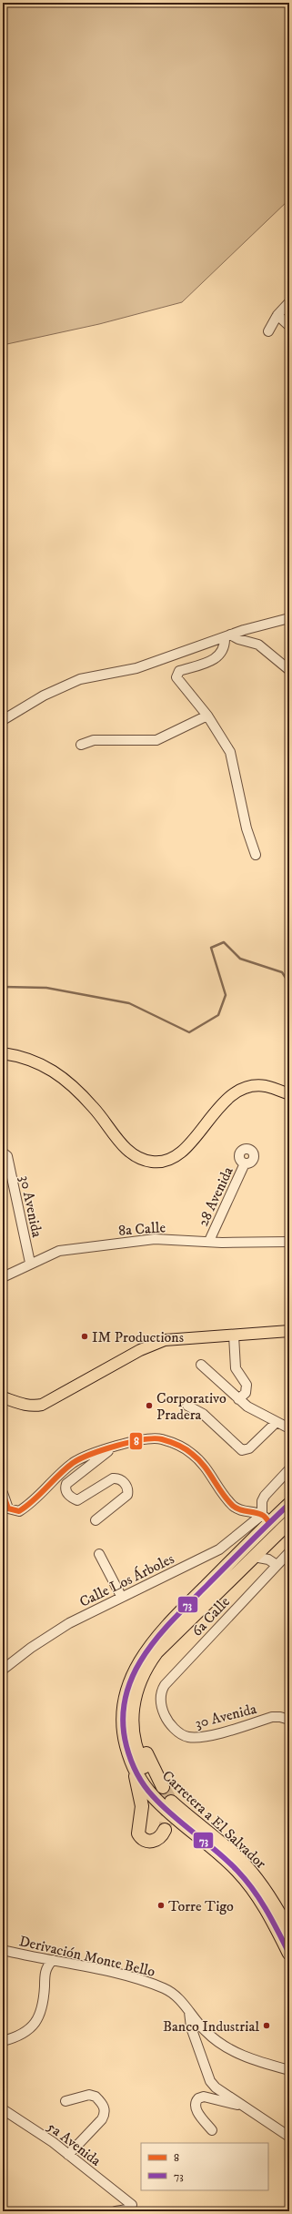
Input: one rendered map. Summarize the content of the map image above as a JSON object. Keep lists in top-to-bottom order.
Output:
{
  "streets": {
    "highway": ["Carretera a El Salvador"],
    "street": [
      "28 Avenida",
      "30 Avenida",
      "8a Calle",
      "Calle Los Árboles",
      "6a Calle",
      "Derivación Monte Bello",
      "5a Avenida"
    ]
  },
  "crossings": [
    ["28 Avenida", "8a Calle"],
    ["30 Avenida", "8a Calle"],
    ["30 Avenida", "6a Calle"],
    ["Calle Los Árboles", "Carretera a El Salvador"]
  ],
  "places": [
    "IM Productions",
    "Corporativo Pradera",
    "Torre Tigo",
    "Banco Industrial"
  ],
  "lines": ["transit line 8", "transit line 73"],
  "legend": ["8", "73"]
}
